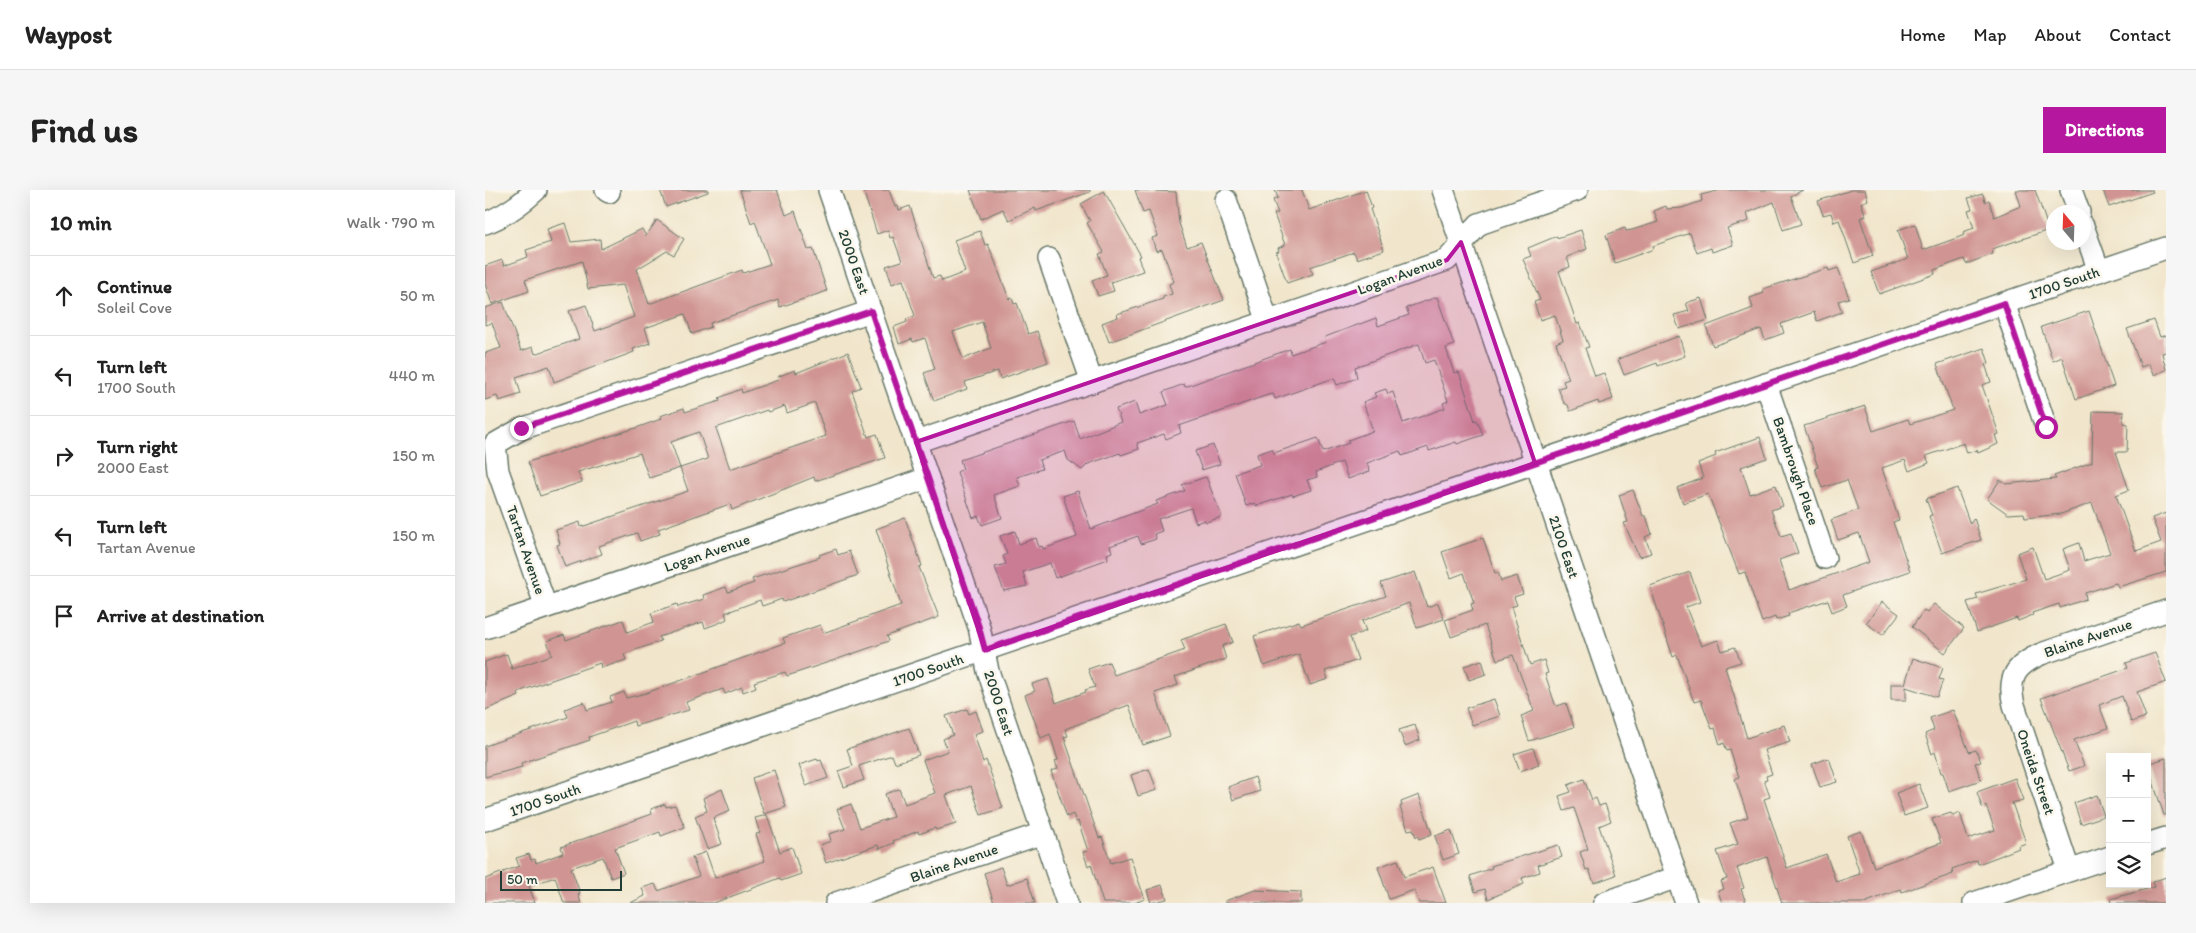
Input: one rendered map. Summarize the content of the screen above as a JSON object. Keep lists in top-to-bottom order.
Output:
{
  "streets": {
    "street": [
      "2000 East",
      "Logan Avenue",
      "1700 South",
      "Bambrough Place",
      "2100 East",
      "Tartan Avenue",
      "Blaine Avenue",
      "Oneida Street"
    ]
  },
  "crossings": [
    ["2000 East", "Logan Avenue"],
    ["2000 East", "1700 South"],
    ["2000 East", "Tartan Avenue"],
    ["2000 East", "Blaine Avenue"],
    ["Logan Avenue", "2100 East"],
    ["Logan Avenue", "Tartan Avenue"],
    ["1700 South", "Bambrough Place"],
    ["1700 South", "2100 East"],
    ["Blaine Avenue", "Oneida Street"]
  ],
  "scale_bar": "50 m",
  "north": "top",
  "page": {
    "header": "Waypost",
    "nav": [
      "Home",
      "Map",
      "About",
      "Contact"
    ],
    "buttons": "Directions",
    "title": "Find us",
    "heading": ["10 min", "Walk · 790 m"],
    "list": [
      ["Continue", "Soleil Cove", "50 m"],
      ["Turn left", "1700 South", "440 m"],
      ["Turn right", "2000 East", "150 m"],
      ["Turn left", "Tartan Avenue", "150 m"],
      "Arrive at destination"
    ],
    "map_buttons": ["+", "−"],
    "scale": "50 m"
  }
}
